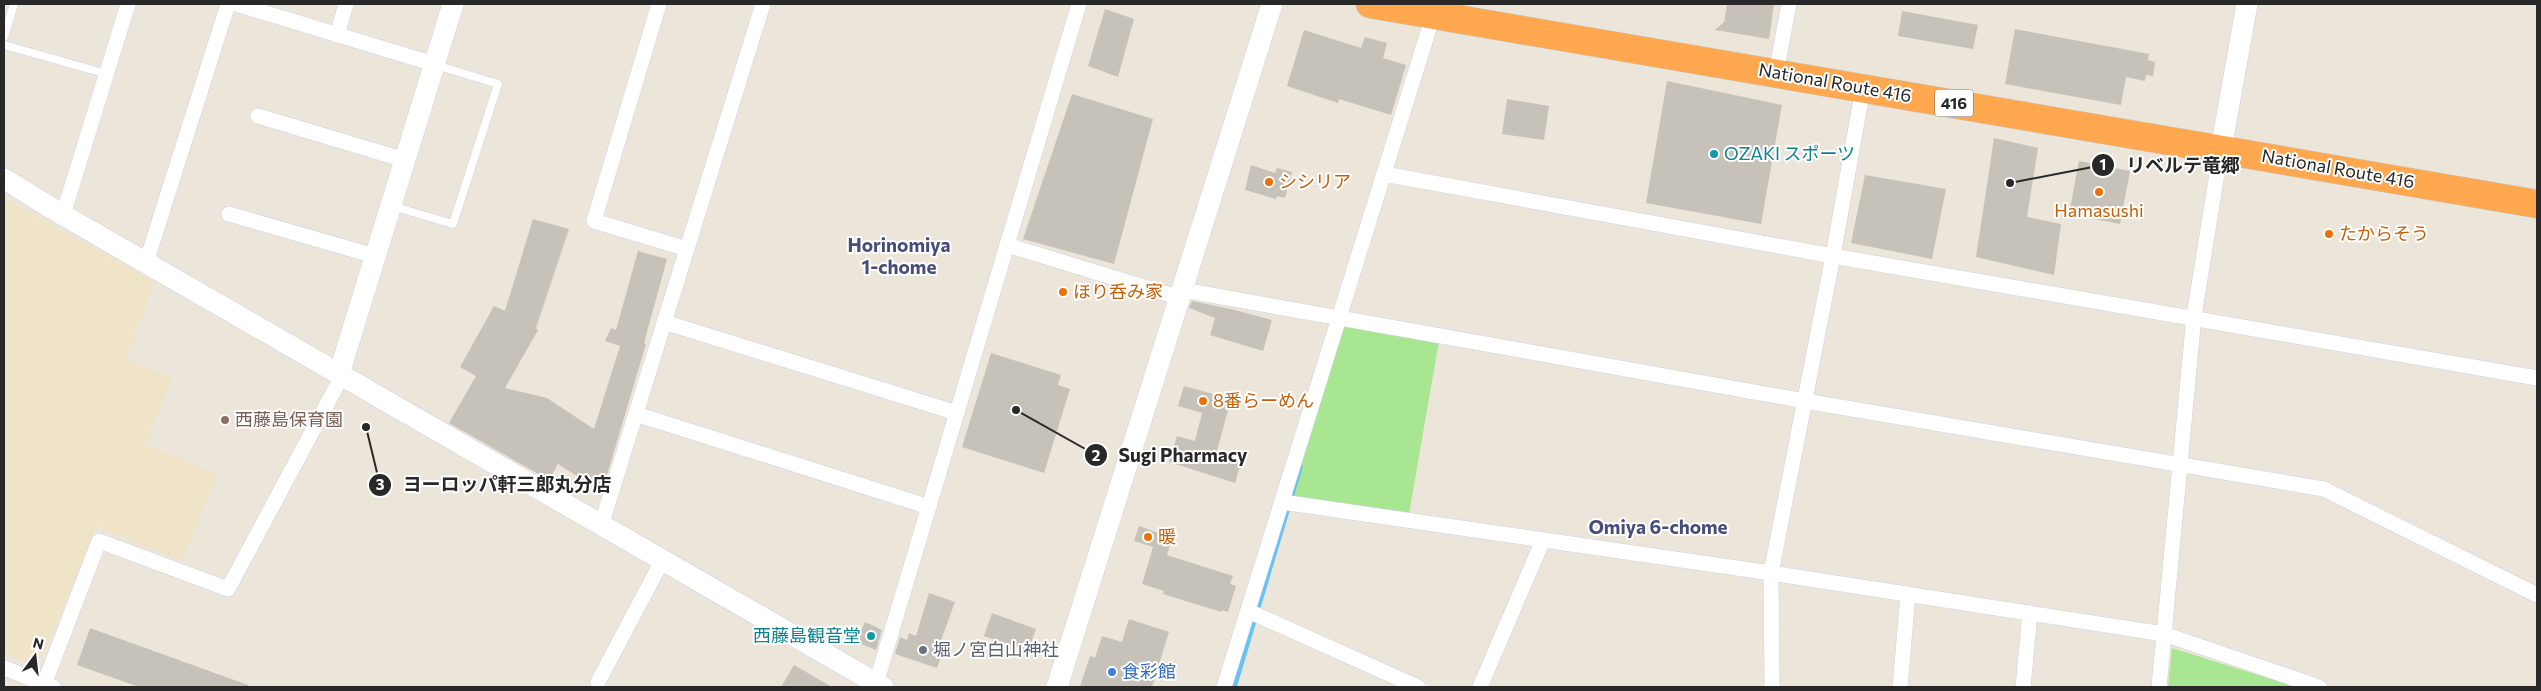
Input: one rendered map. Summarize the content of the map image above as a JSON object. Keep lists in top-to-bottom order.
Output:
{
  "streets": {
    "highway": ["National Route 416", "416"]
  },
  "districts": ["Horinomiya 1-chome", "Omiya 6-chome"],
  "places": [
    "OZAKI スポーツ",
    "シシリア",
    "リベルテ竜郷",
    "Hamasushi",
    "たからそう",
    "ほり呑み家",
    "8番らーめん",
    "Sugi Pharmacy",
    "西藤島保育園",
    "ヨーロッパ軒三郎丸分店",
    "暖",
    "西藤島観音堂",
    "堀ノ宮白山神社",
    "食彩館"
  ],
  "north": "top"
}
